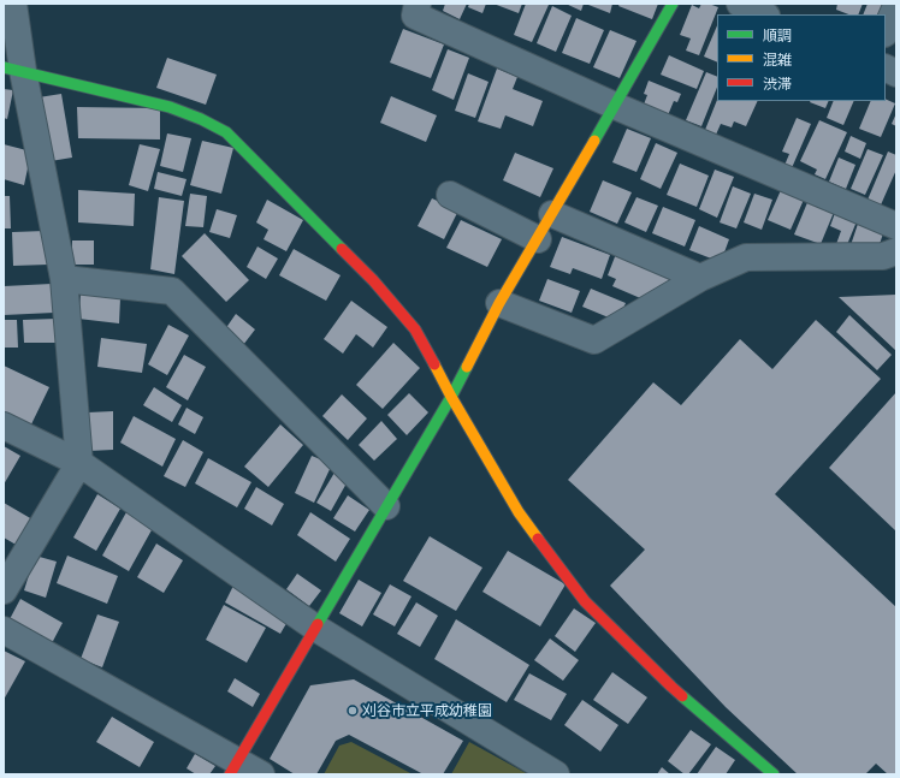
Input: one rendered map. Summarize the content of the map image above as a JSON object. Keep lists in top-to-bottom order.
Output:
{
  "places": ["刈谷市立平成幼稚園"],
  "legend": ["順調", "混雑", "渋滞"]
}
